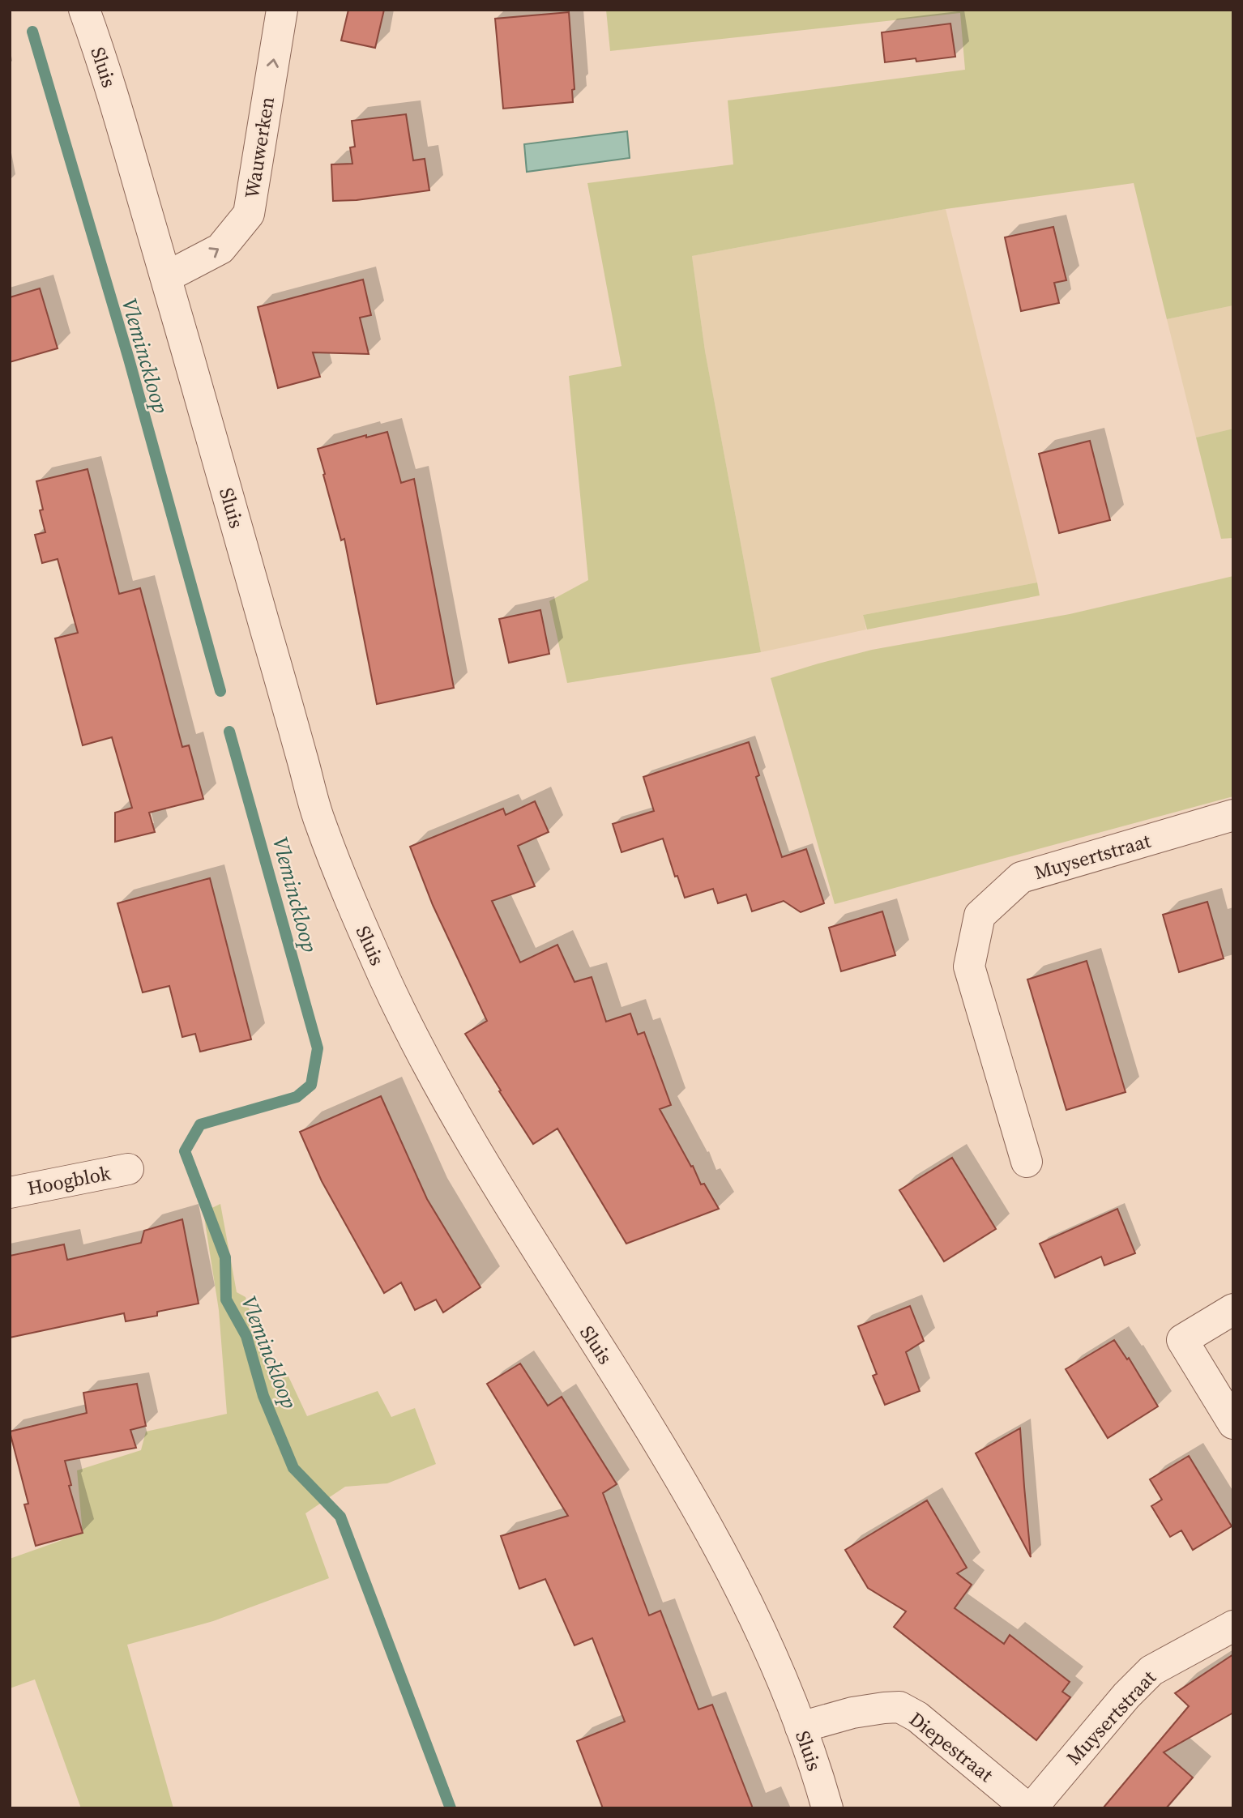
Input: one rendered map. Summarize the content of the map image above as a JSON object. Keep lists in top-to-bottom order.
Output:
{
  "streets": {
    "street": [
      "Sluis",
      "Wauwerken",
      "Muysertstraat",
      "Hoogblok",
      "Diepestraat"
    ]
  },
  "crossings": [
    ["Sluis", "Wauwerken"],
    ["Sluis", "Diepestraat"],
    ["Muysertstraat", "Diepestraat"]
  ],
  "one_way": ["Wauwerken"],
  "water": ["Vleminckloop"]
}
